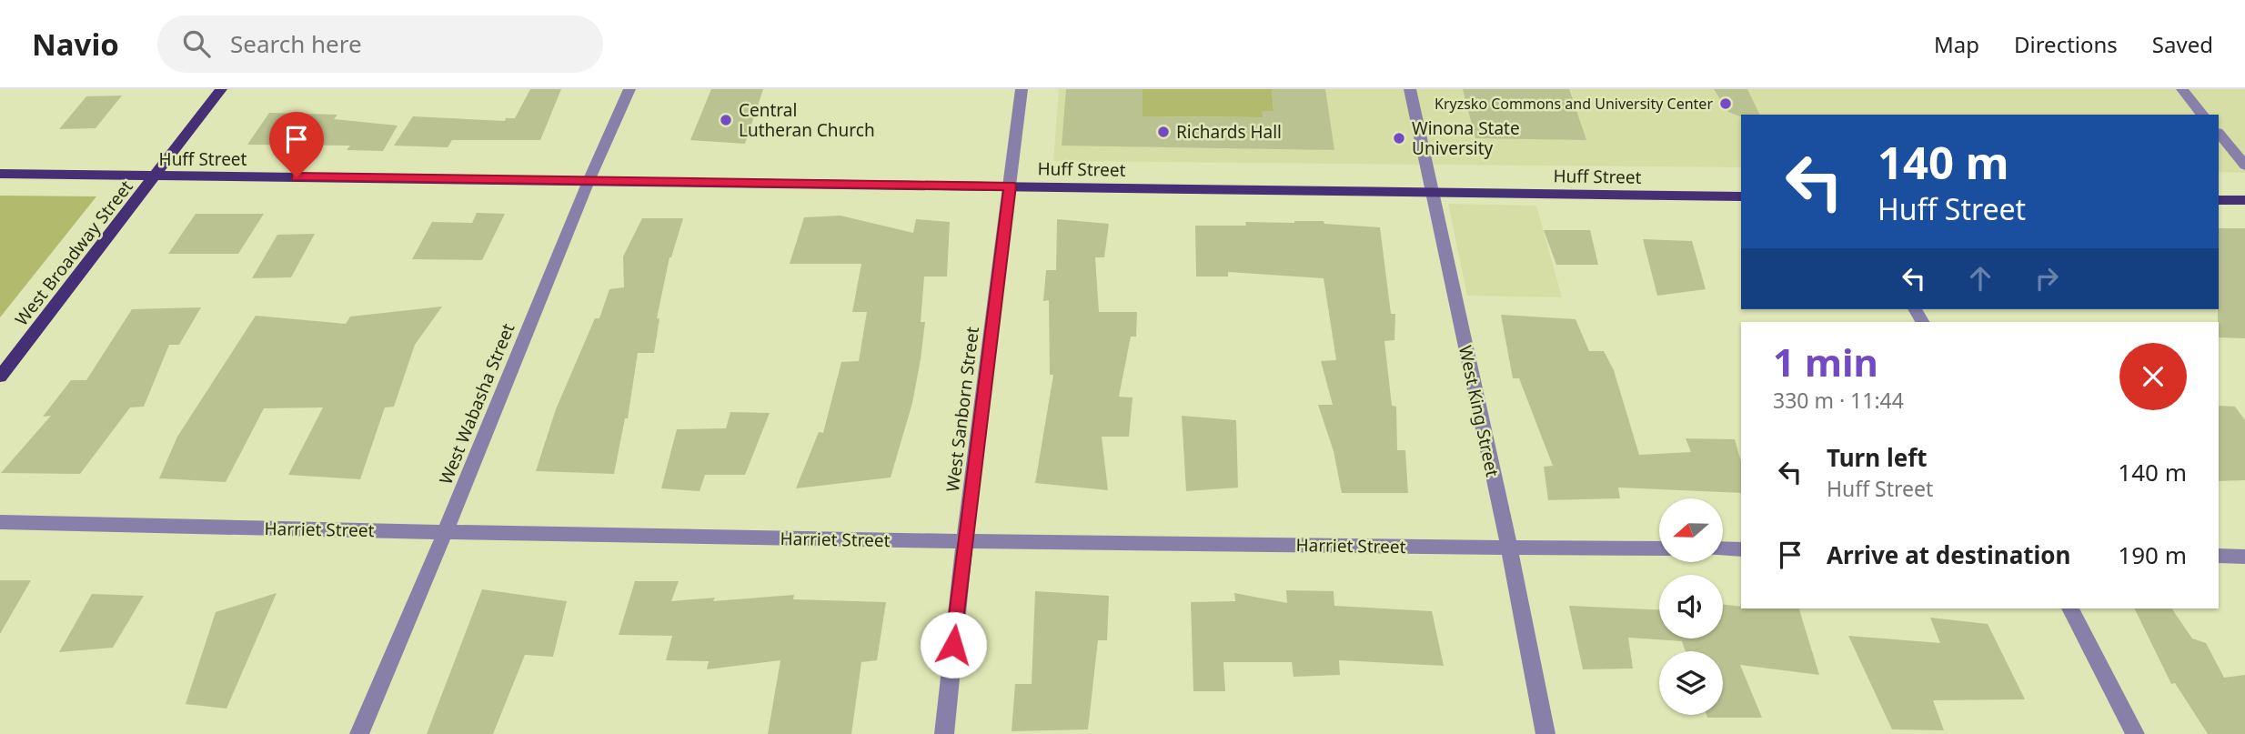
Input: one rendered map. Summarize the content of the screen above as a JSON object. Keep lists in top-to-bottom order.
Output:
{
  "streets": {
    "main road": ["Huff Street", "West Broadway Street"],
    "street": [
      "West Wabasha Street",
      "West Sanborn Street",
      "West King Street",
      "Harriet Street"
    ]
  },
  "crossings": [
    ["Huff Street", "West Broadway Street"],
    ["Huff Street", "West Wabasha Street"],
    ["Huff Street", "West Sanborn Street"],
    ["Huff Street", "West King Street"],
    ["West Wabasha Street", "Harriet Street"],
    ["West Sanborn Street", "Harriet Street"],
    ["West King Street", "Harriet Street"]
  ],
  "places": [
    "Kryzsko Commons and University Center",
    "Central Lutheran Church",
    "Richards Hall",
    "Winona State University"
  ],
  "north": "left",
  "page": {
    "header": "Navio",
    "search": "Search here",
    "nav": ["Map", "Directions", "Saved"],
    "turn": ["140 m", "Huff Street"],
    "heading": ["1 min", "330 m · 11:44"],
    "list": [
      {
        "name": "Turn left",
        "note": "Huff Street",
        "value": "140 m"
      },
      {
        "name": "Arrive at destination",
        "value": "190 m"
      }
    ]
  }
}
